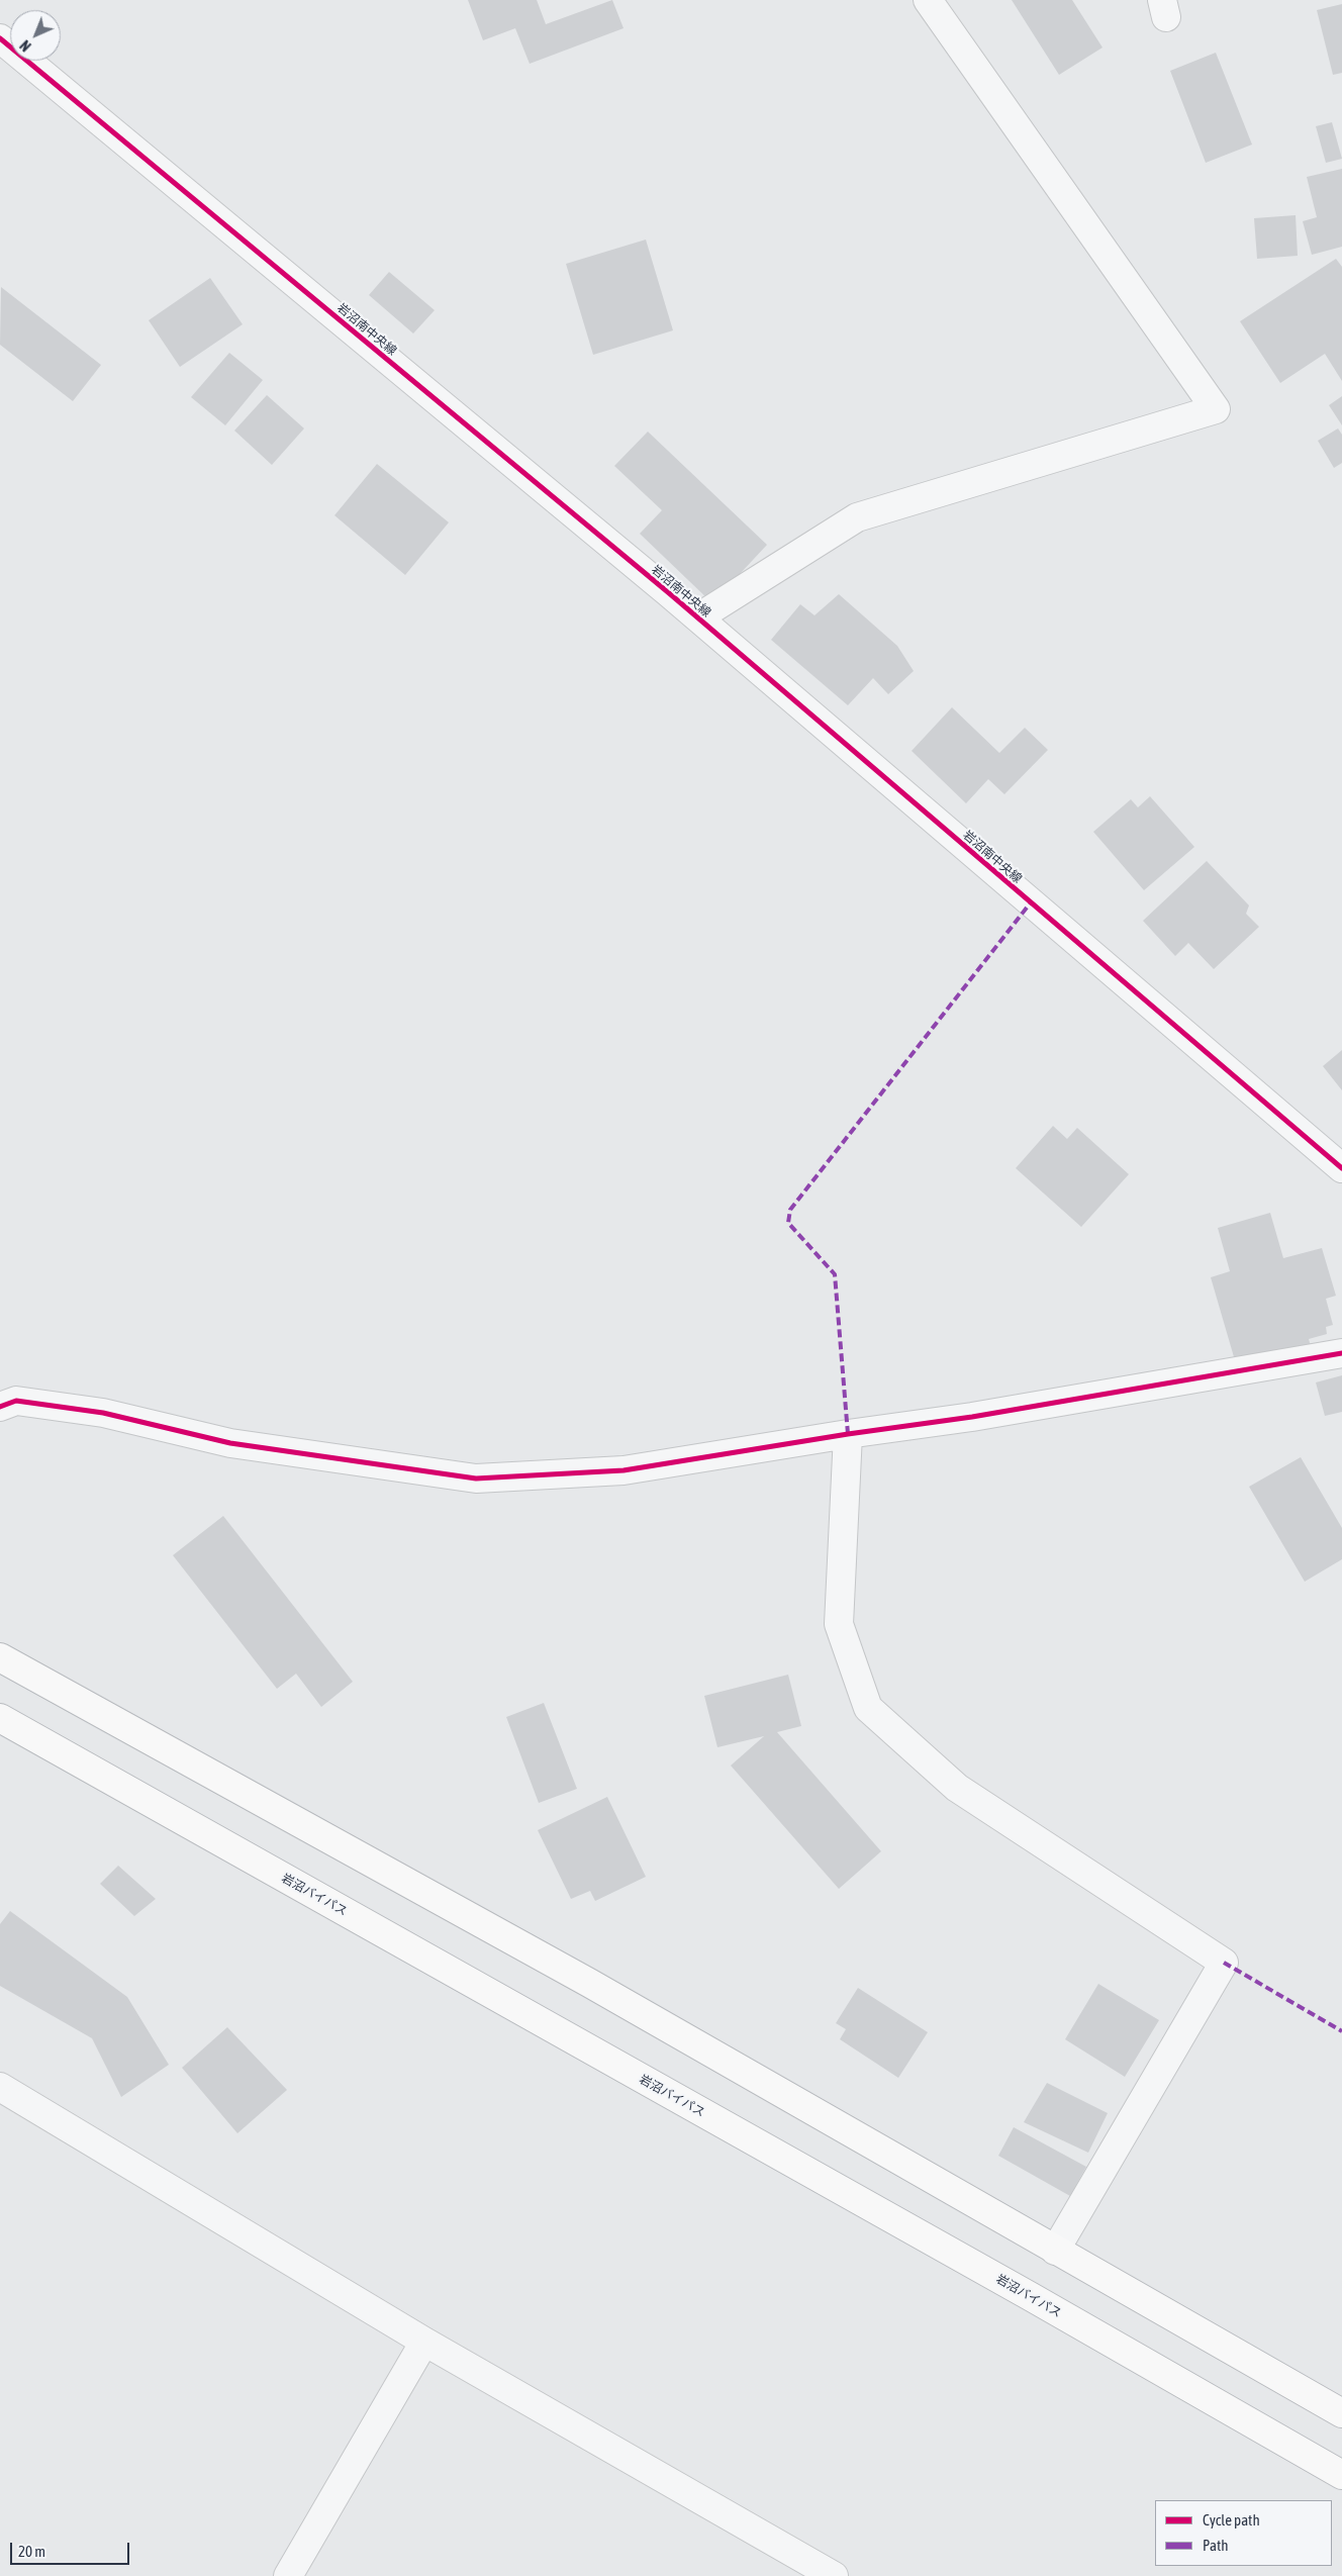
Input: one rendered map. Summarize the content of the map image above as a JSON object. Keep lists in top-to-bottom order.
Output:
{
  "streets": {
    "highway": ["岩沼バイパス"],
    "street": ["岩沼南中央線"]
  },
  "legend": ["Cycle path", "Path"],
  "scale_bar": "20 m",
  "north": "bottom left"
}
